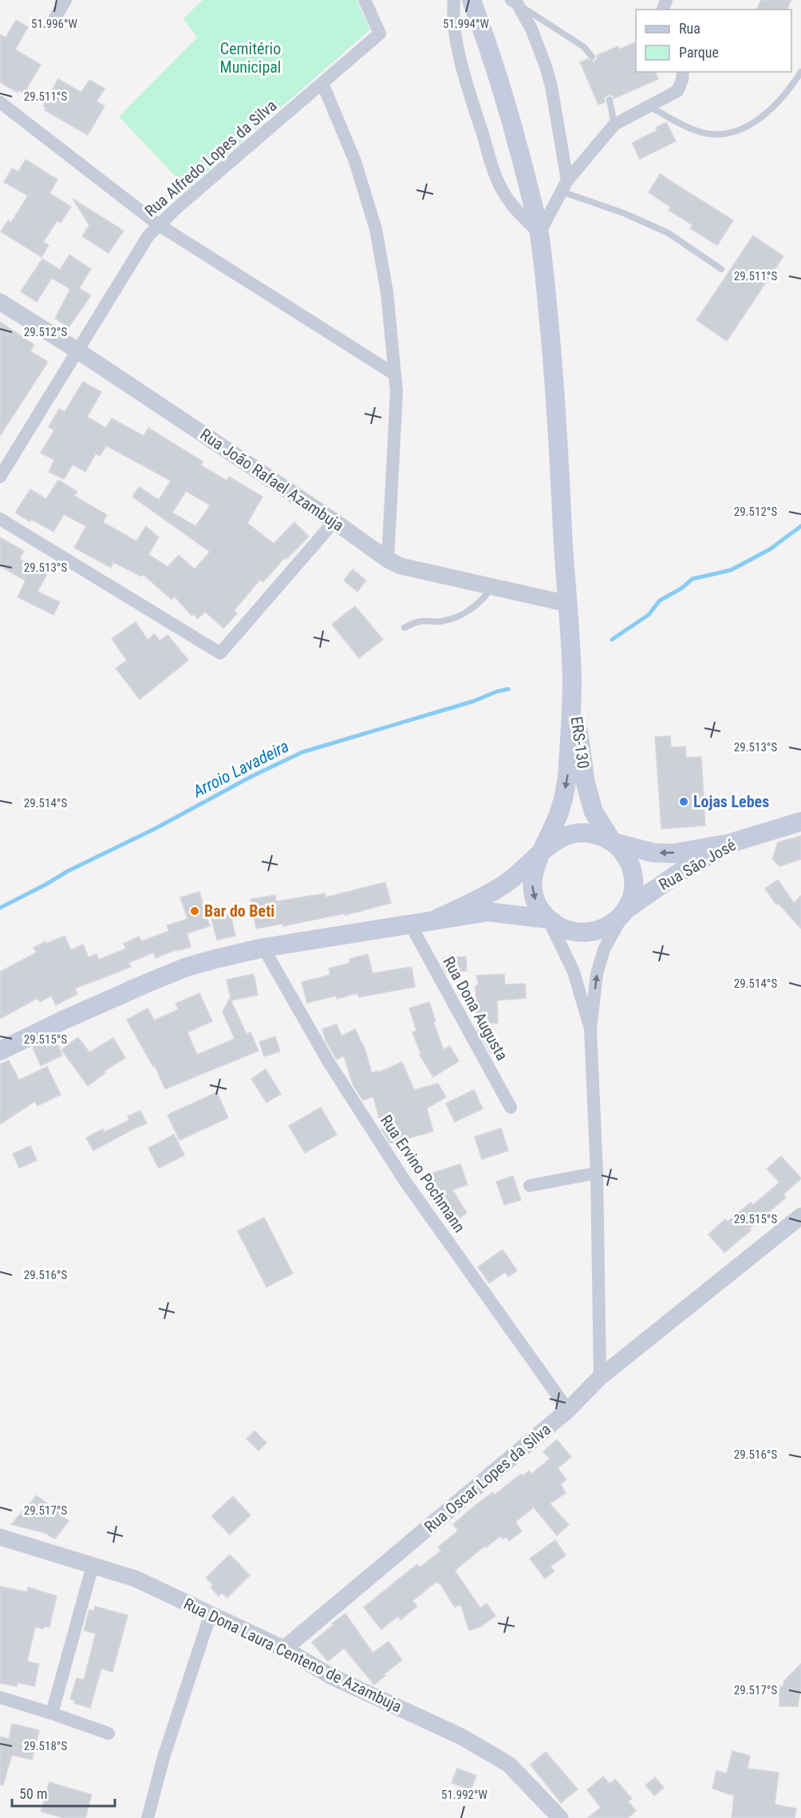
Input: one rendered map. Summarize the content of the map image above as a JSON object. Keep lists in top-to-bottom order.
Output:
{
  "streets": {
    "main road": ["ERS-130", "Rua São José"],
    "street": [
      "Rua Alfredo Lopes da Silva",
      "Rua João Rafael Azambuja",
      "Rua Dona Augusta",
      "Rua Ervino Pochmann",
      "Rua Oscar Lopes da Silva",
      "Rua Dona Laura Centeno de Azambuja"
    ]
  },
  "crossings": [
    ["Rua Alfredo Lopes da Silva", "Rua João Rafael Azambuja"],
    ["ERS-130", "Rua São José"],
    ["Rua Ervino Pochmann", "Rua Oscar Lopes da Silva"],
    ["Rua Oscar Lopes da Silva", "Rua Dona Laura Centeno de Azambuja"]
  ],
  "one_way": ["ERS-130"],
  "water": ["Arroio Lavadeira"],
  "parks": ["Cemitério Municipal"],
  "places": ["Lojas Lebes", "Bar do Beti"],
  "legend": ["Rua", "Parque"],
  "scale_bar": "50 m",
  "coordinates": [
    "51.996°W",
    "51.994°W",
    "29.511°S",
    "29.512°S",
    "29.513°S",
    "29.514°S",
    "29.515°S",
    "29.516°S",
    "29.517°S",
    "29.518°S",
    "51.992°W"
  ]
}
